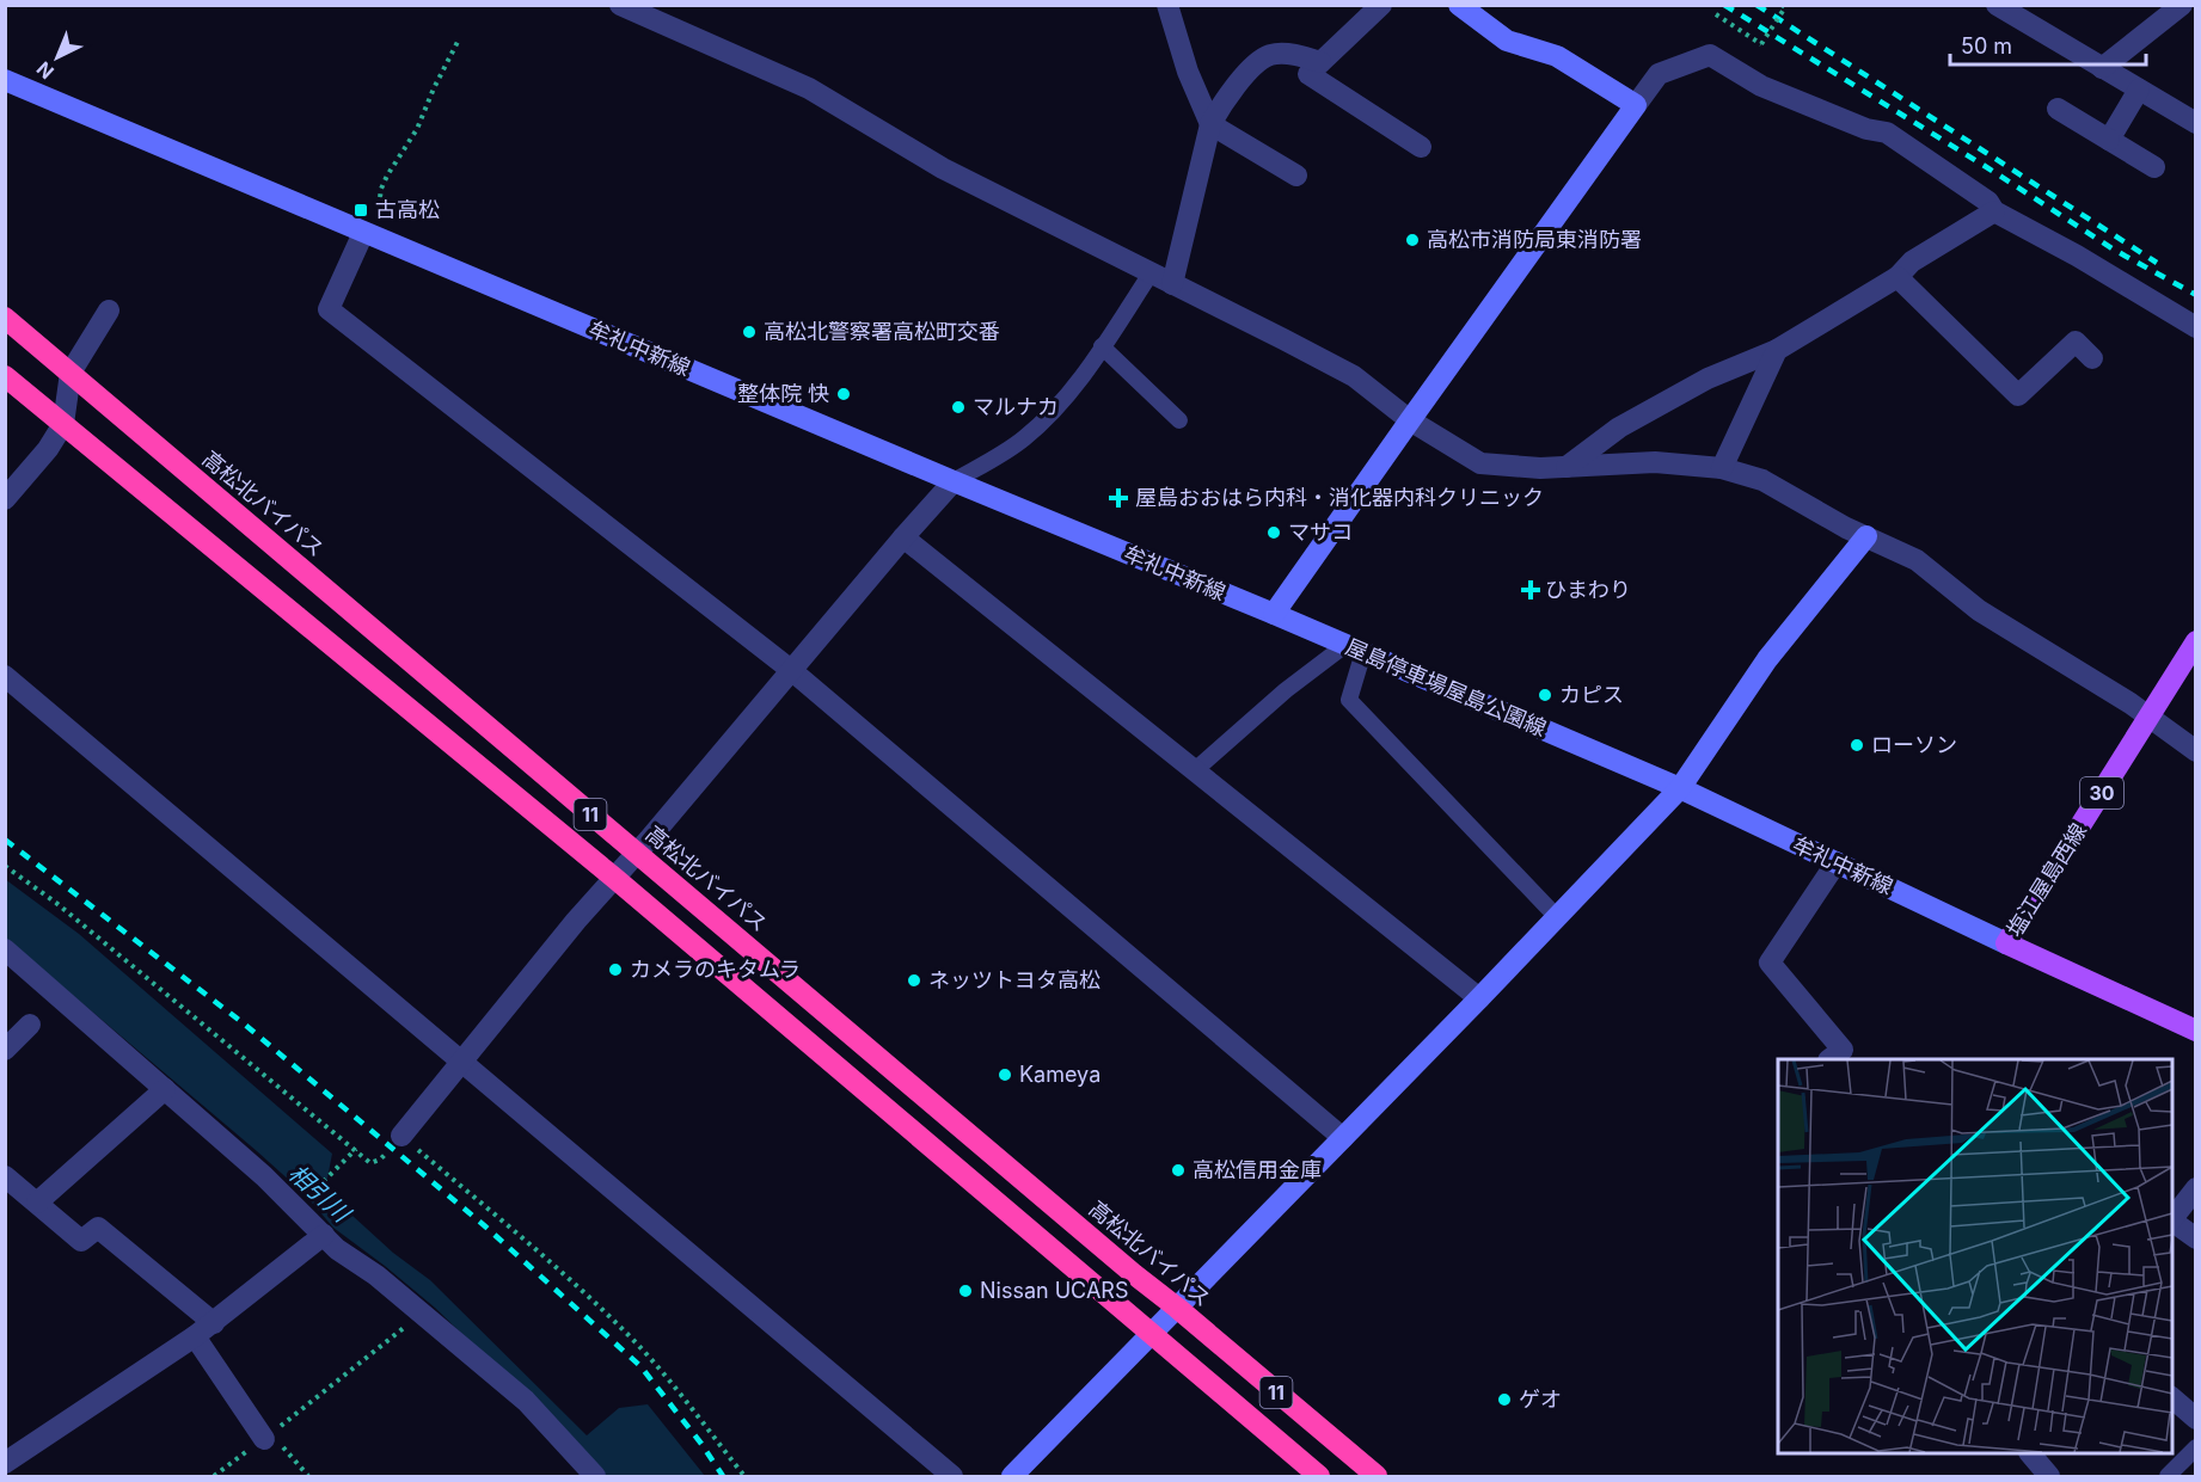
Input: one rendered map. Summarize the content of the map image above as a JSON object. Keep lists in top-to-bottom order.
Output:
{
  "streets": {
    "highway": ["高松北バイパス", "11"],
    "main road": [
      "牟礼中新線",
      "屋島停車場屋島公園線",
      "30",
      "塩江屋島西線"
    ]
  },
  "crossings": [
    ["牟礼中新線", "屋島停車場屋島公園線"],
    ["牟礼中新線", "塩江屋島西線"]
  ],
  "water": ["相引川"],
  "places": {
    "transit": ["古高松"],
    "other": [
      "高松市消防局東消防署",
      "高松北警察署高松町交番",
      "整体院 快",
      "マルナカ",
      "マサコ",
      "カピス",
      "ローソン",
      "カメラのキタムラ",
      "ネッツトヨタ高松",
      "Kameya",
      "高松信用金庫",
      "Nissan UCARS",
      "ゲオ"
    ],
    "health": ["屋島おおはら内科・消化器内科クリニック", "ひまわり"]
  },
  "scale_bar": "50 m",
  "north": "bottom left"
}
